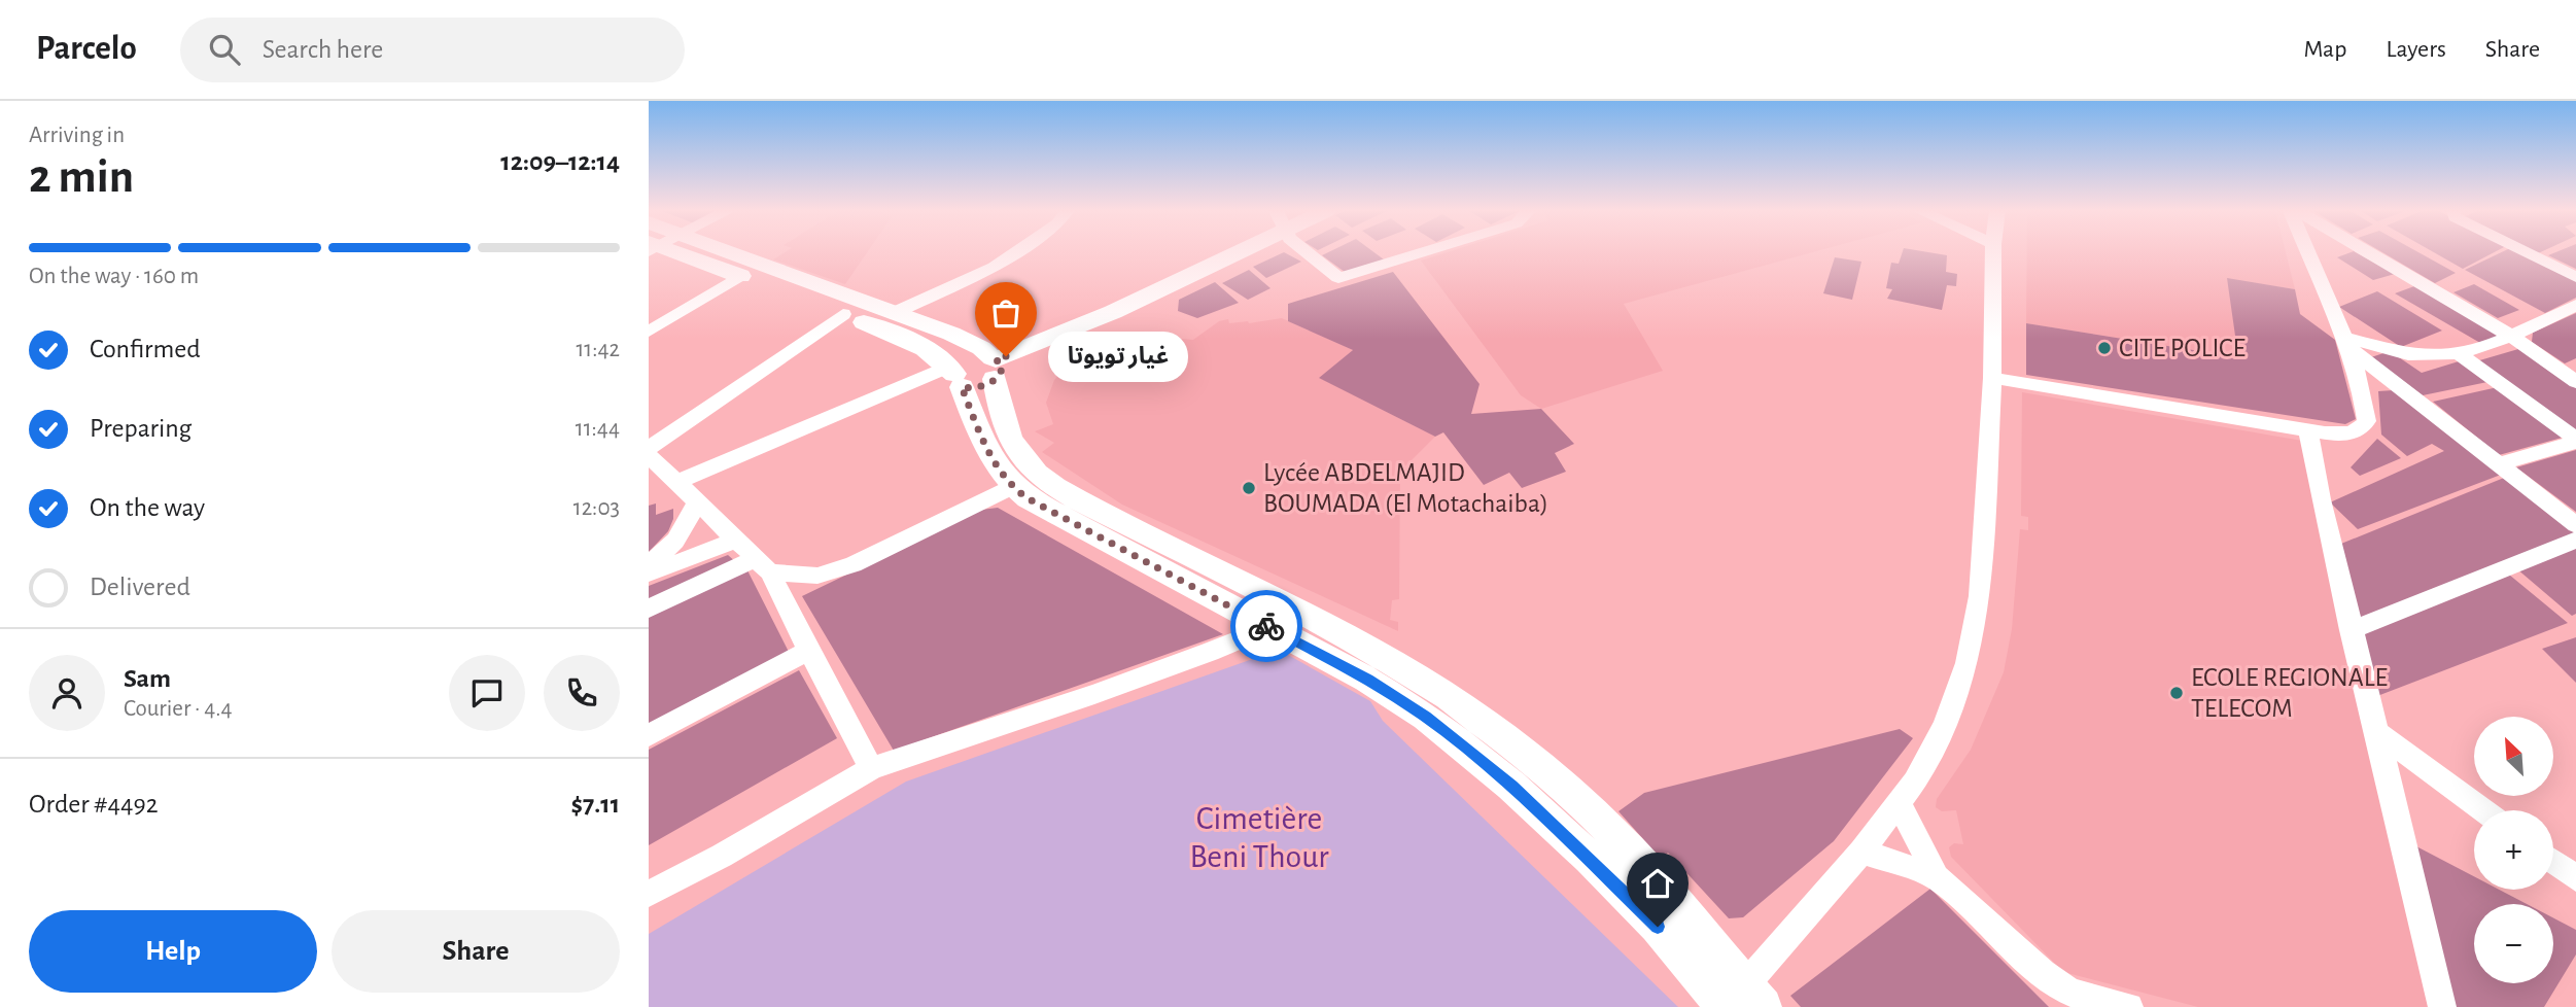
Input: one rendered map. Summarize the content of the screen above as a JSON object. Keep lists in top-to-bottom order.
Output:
{
  "parks": ["Cimetière Beni Thour"],
  "places": [
    "CITE POLICE",
    "غيار تويوتا",
    "Lycée ABDELMAJID BOUMADA (El Motachaiba)",
    "ECOLE REGIONALE TELECOM"
  ],
  "north": "top left",
  "page": {
    "header": "Parcelo",
    "search": "Search here",
    "nav": ["Map", "Layers", "Share"],
    "heading": ["2 min", "Arriving in", "12:09–12:14"],
    "panel": [
      "Sam",
      "Courier · 4.4",
      "Order #4492",
      "$7.11"
    ],
    "bar": "On the way · 160 m",
    "list": [
      ["Confirmed", "11:42"],
      ["Preparing", "11:44"],
      ["On the way", "12:03"],
      "Delivered"
    ],
    "bubble": "غيار تويوتا",
    "map_buttons": ["+", "−"],
    "buttons": ["Help", "Share"]
  }
}
